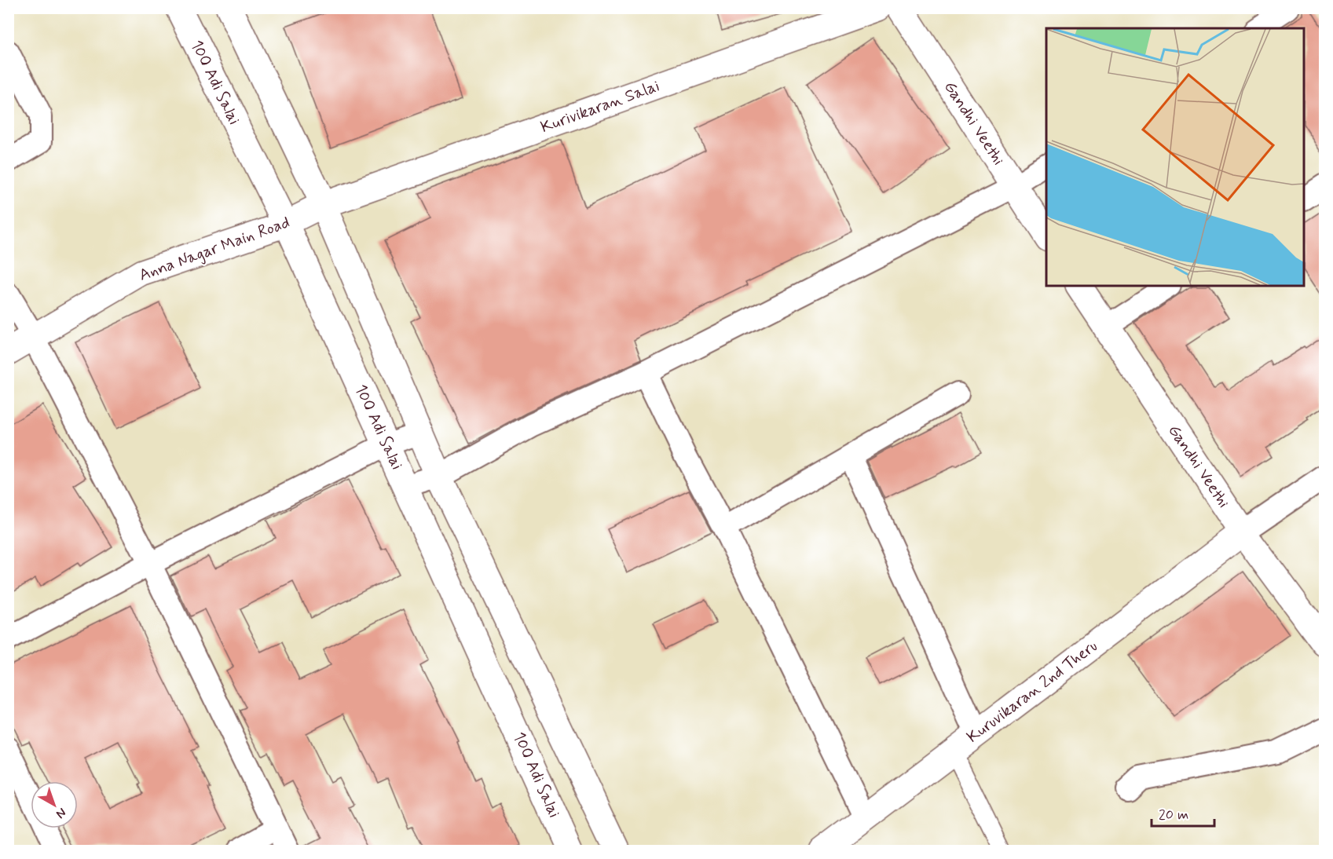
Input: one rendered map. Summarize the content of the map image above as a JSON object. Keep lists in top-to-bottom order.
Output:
{
  "streets": {
    "street": [
      "100 Adi Salai",
      "Kurivikaran Salai",
      "Gandhi Veethi",
      "Anna Nagar Main Road",
      "Kuruvikaran 2nd Theru"
    ]
  },
  "crossings": [
    ["100 Adi Salai", "Anna Nagar Main Road"],
    ["Kurivikaran Salai", "Anna Nagar Main Road"],
    ["Gandhi Veethi", "Kuruvikaran 2nd Theru"]
  ],
  "scale_bar": "20 m",
  "north": "bottom right"
}
